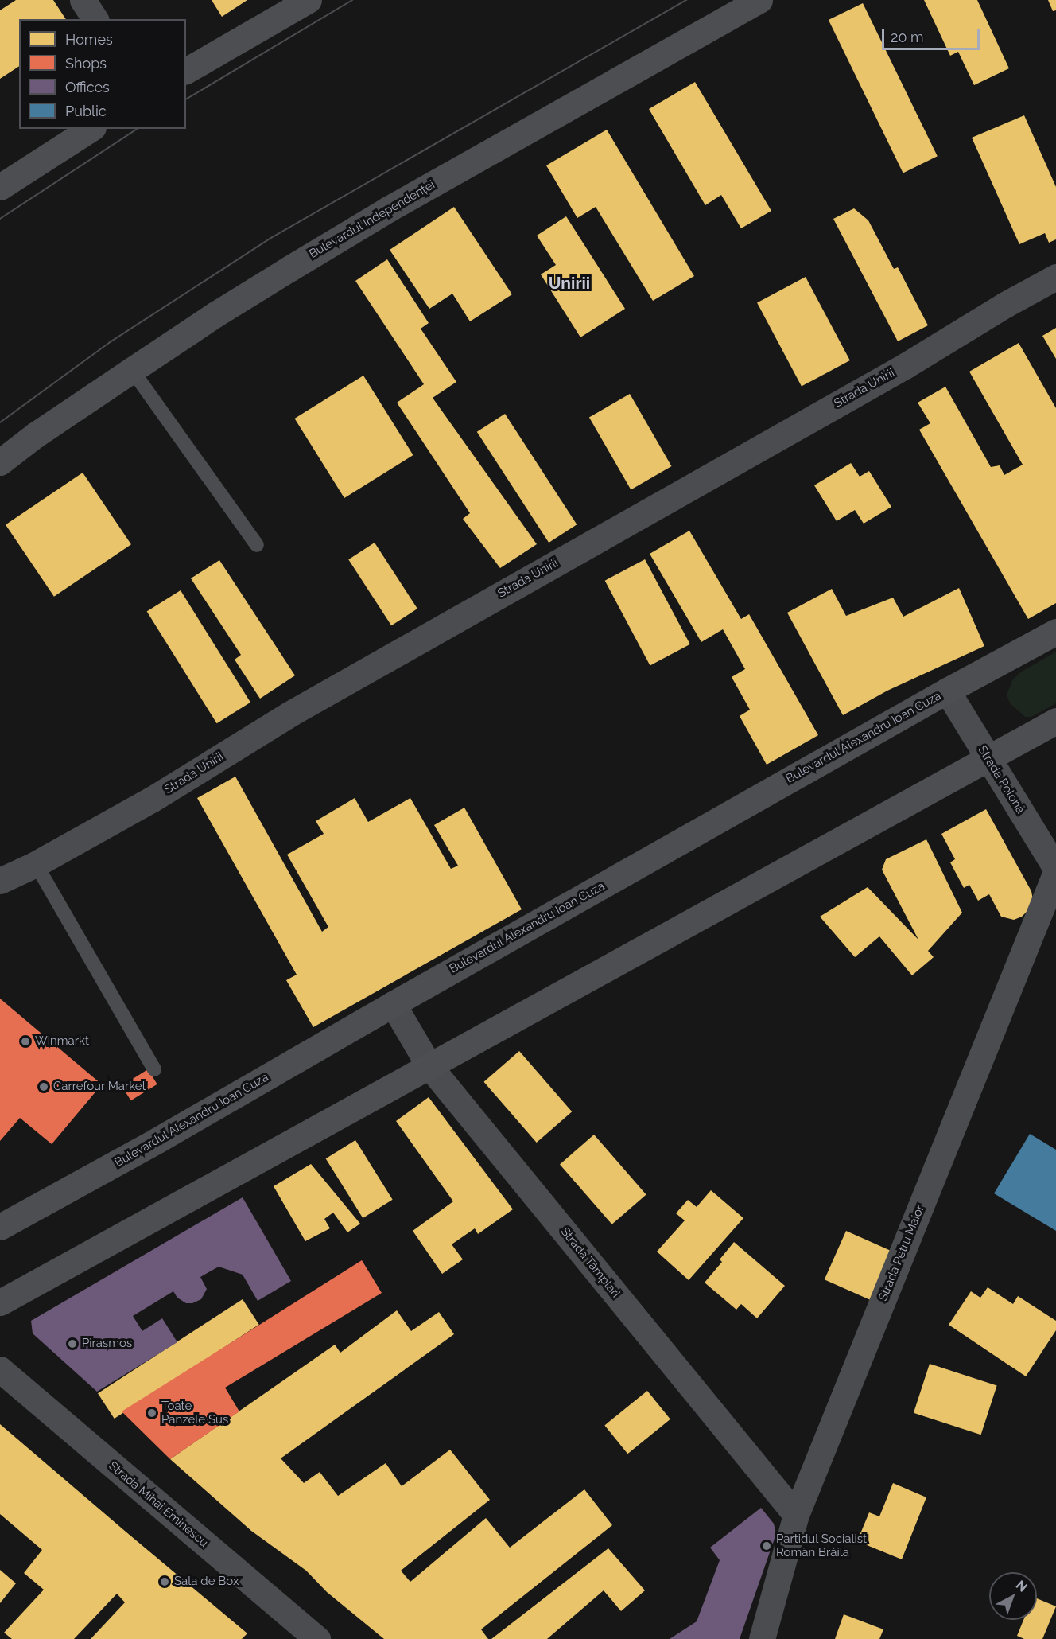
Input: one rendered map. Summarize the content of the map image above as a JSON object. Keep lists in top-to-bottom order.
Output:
{
  "streets": {
    "main road": ["Bulevardul Independenței", "Bulevardul Alexandru Ioan Cuza"],
    "street": [
      "Strada Unirii",
      "Strada Polonă",
      "Strada Petru Maior",
      "Strada Tâmplari",
      "Strada Mihai Eminescu"
    ]
  },
  "crossings": [
    ["Bulevardul Alexandru Ioan Cuza", "Strada Polonă"],
    ["Bulevardul Alexandru Ioan Cuza", "Strada Tâmplari"],
    ["Strada Polonă", "Strada Petru Maior"],
    ["Strada Petru Maior", "Strada Tâmplari"]
  ],
  "districts": ["Unirii"],
  "places": [
    "Winmarkt",
    "Carrefour Market",
    "Pirasmos",
    "Toate Panzele Sus",
    "Partidul Socialist Român Brăila",
    "Sala de Box"
  ],
  "legend": [
    "Homes",
    "Shops",
    "Offices",
    "Public"
  ],
  "scale_bar": "20 m",
  "north": "top right"
}
